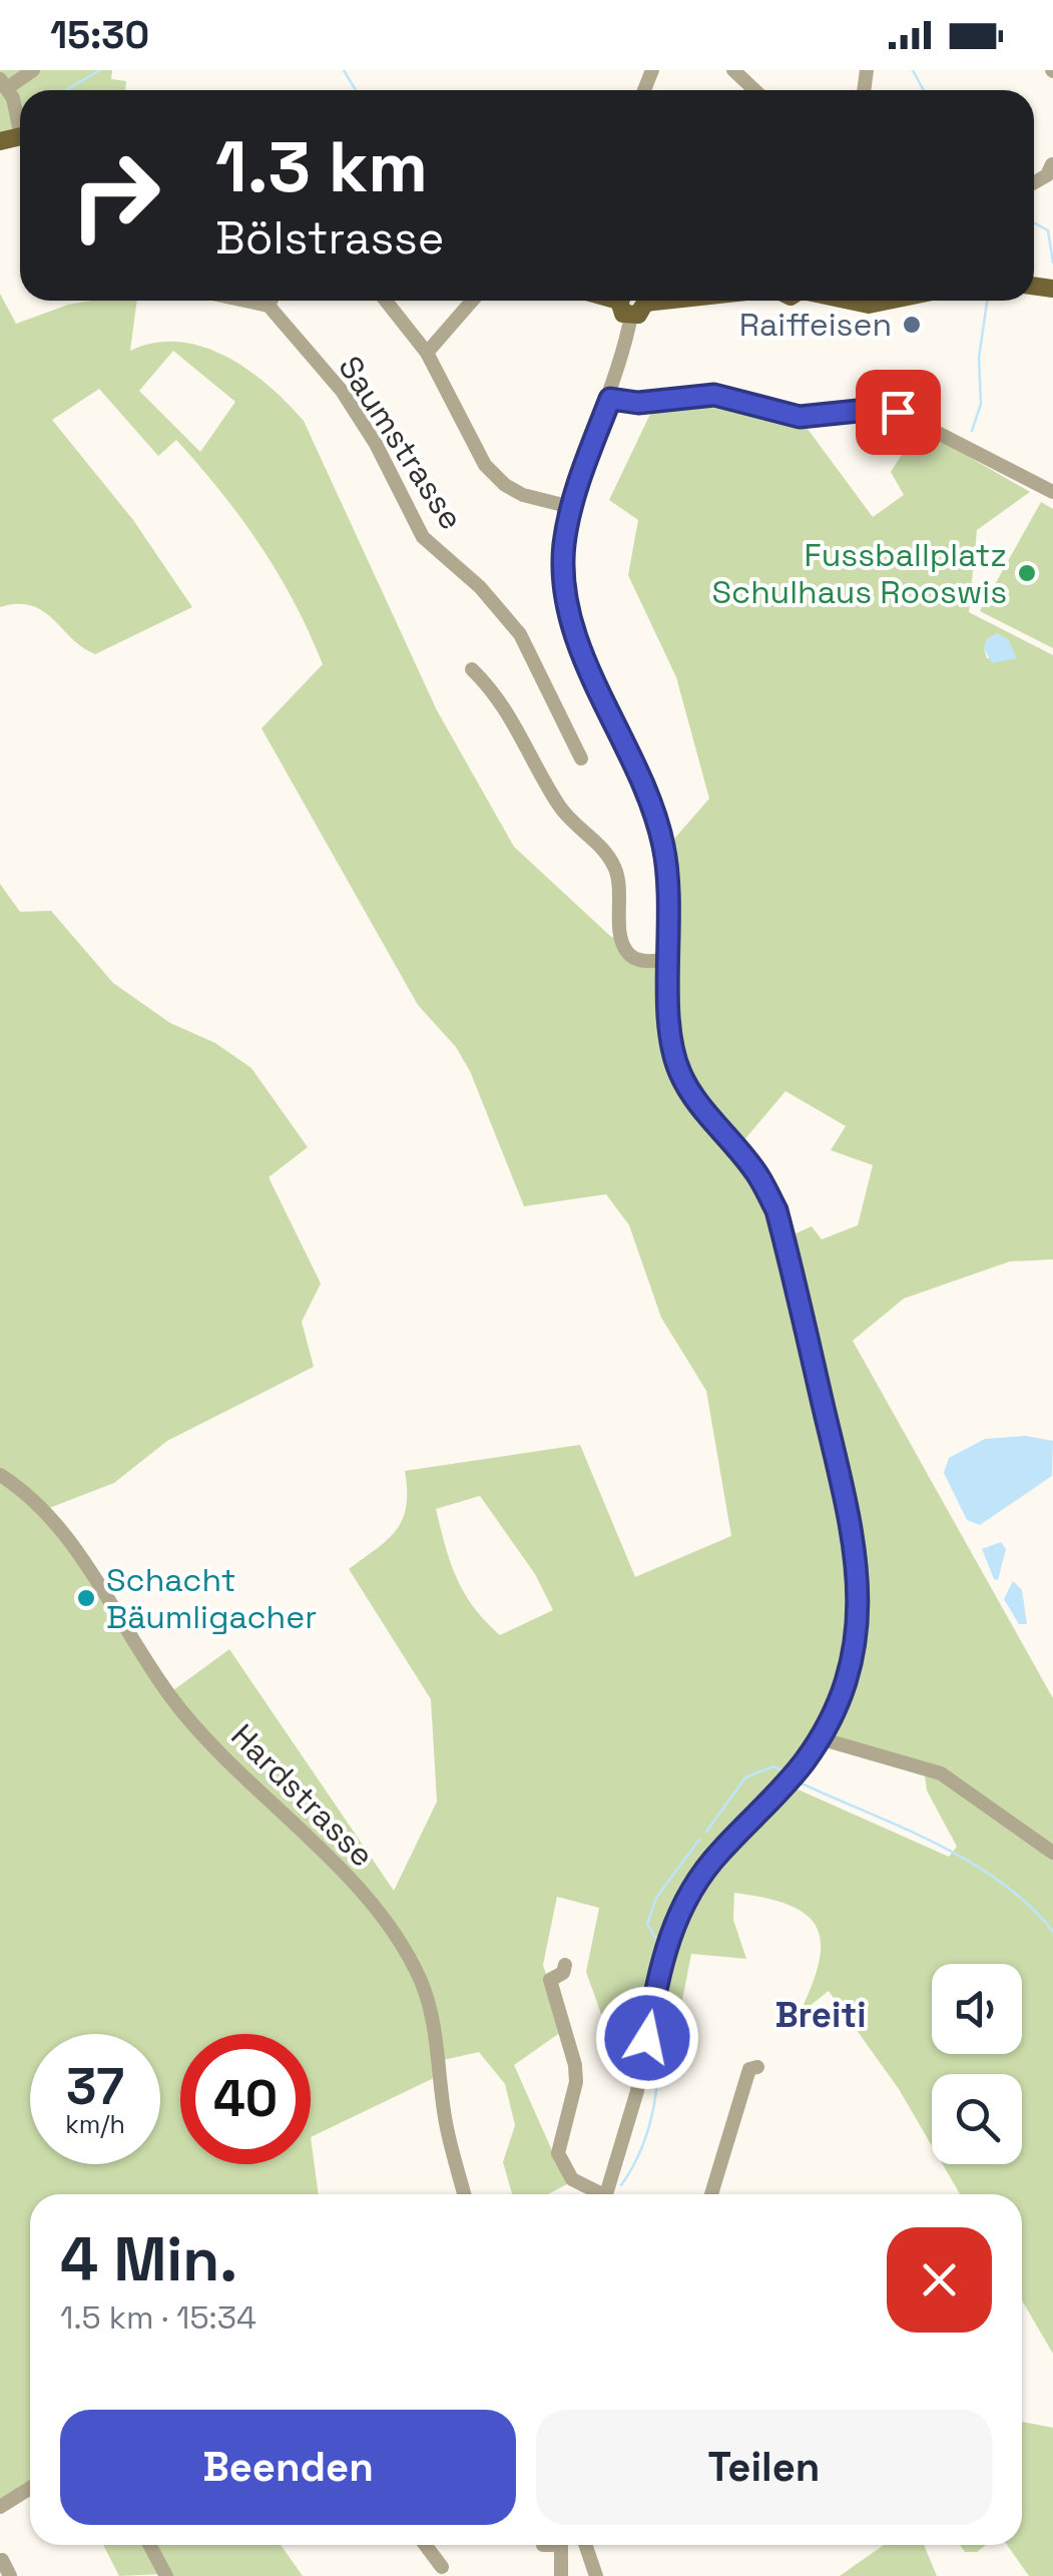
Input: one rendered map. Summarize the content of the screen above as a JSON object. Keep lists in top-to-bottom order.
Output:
{
  "streets": {
    "street": ["Saumstrasse", "Hardstrasse"]
  },
  "districts": ["Breiti"],
  "places": ["Raiffeisen", "Fussballplatz Schulhaus Rooswis", "Schacht Bäumligacher"],
  "page": {
    "status": "15:30",
    "turn": ["1.3 km", "Bölstrasse"],
    "speed": "37 km/h",
    "limit": "40",
    "heading": ["4 Min.", "1.5 km · 15:34"],
    "buttons": ["Beenden", "Teilen"]
  }
}
